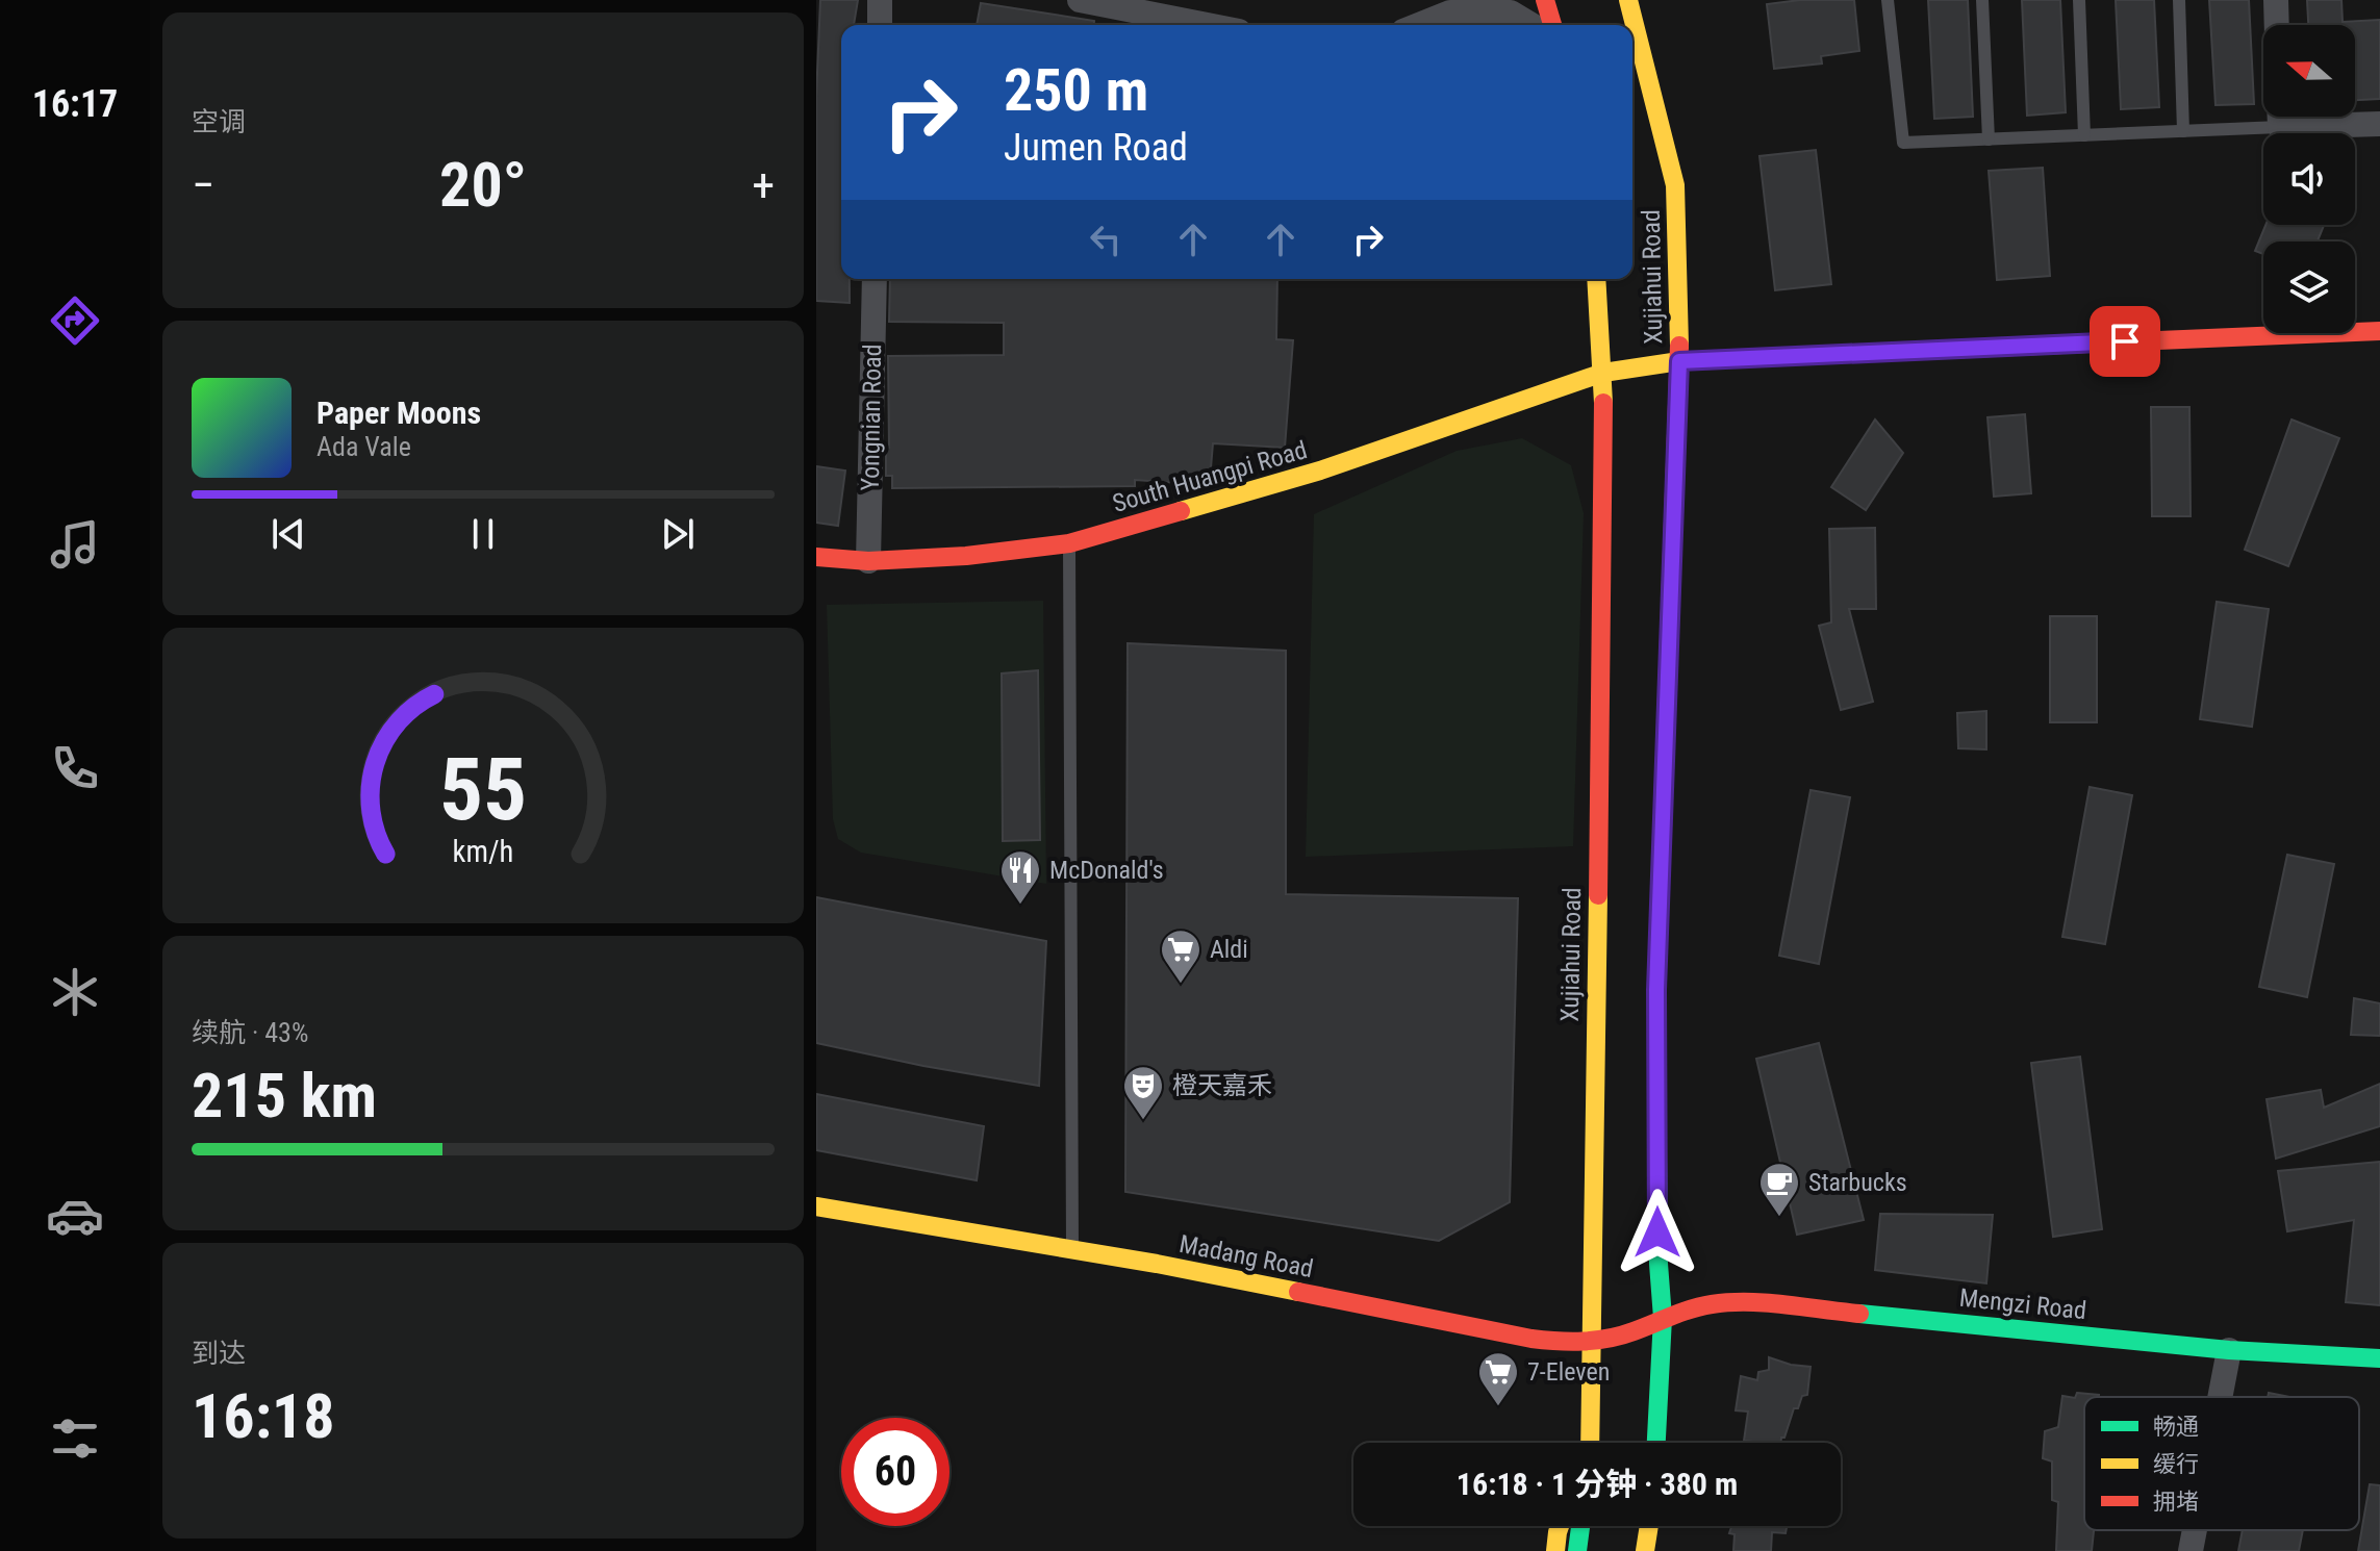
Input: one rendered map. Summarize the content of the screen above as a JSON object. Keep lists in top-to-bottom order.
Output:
{
  "streets": {
    "street": [
      "Xujiahui Road",
      "Yongnian Road",
      "South Huangpi Road",
      "Madang Road",
      "Mengzi Road"
    ]
  },
  "crossings": [
    ["Xujiahui Road", "South Huangpi Road"],
    ["Xujiahui Road", "Madang Road"],
    ["Xujiahui Road", "Mengzi Road"],
    ["Yongnian Road", "South Huangpi Road"],
    ["Madang Road", "Mengzi Road"]
  ],
  "places": {
    "restaurant": ["McDonald's"],
    "supermarket": ["Aldi", "7-Eleven"],
    "theatre": ["橙天嘉禾"],
    "cafe": ["Starbucks"]
  },
  "legend": ["畅通", "缓行", "拥堵"],
  "north": "left",
  "page": {
    "tabs": "16:17",
    "tile": [
      "空调",
      ["续航 · 43%", "215 km"],
      ["到达", "16:18"]
    ],
    "turn": ["250 m", "Jumen Road"],
    "heat": ["−", "20°", "+"],
    "song": ["Paper Moons", "Ada Vale"],
    "limit": "60",
    "trip": "16:18 · 1 分钟 · 380 m",
    "gauge": ["55", "km/h"]
  }
}
